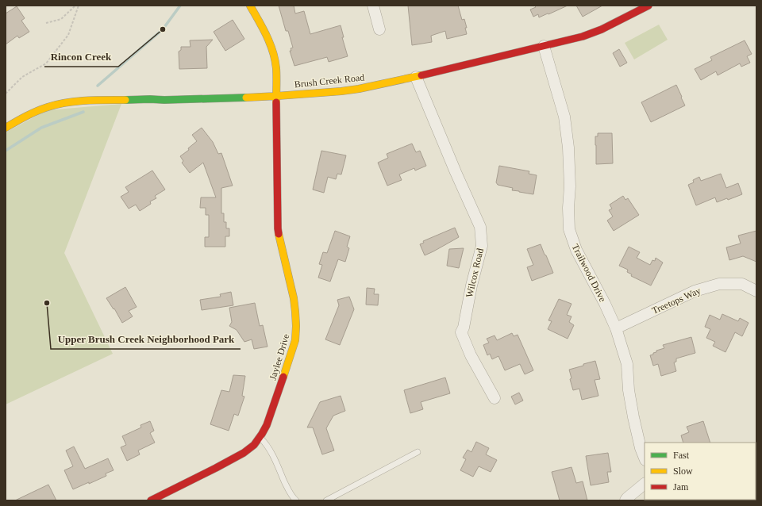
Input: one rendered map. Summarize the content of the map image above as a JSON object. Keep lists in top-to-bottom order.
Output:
{
  "streets": {
    "street": [
      "Brush Creek Road",
      "Wilcox Road",
      "Trailwood Drive",
      "Treetops Way",
      "Jaylee Drive"
    ]
  },
  "crossings": [
    ["Brush Creek Road", "Wilcox Road"],
    ["Brush Creek Road", "Trailwood Drive"],
    ["Brush Creek Road", "Jaylee Drive"],
    ["Trailwood Drive", "Treetops Way"]
  ],
  "places": ["Rincon Creek", "Upper Brush Creek Neighborhood Park"],
  "legend": ["Fast", "Slow", "Jam"]
}
